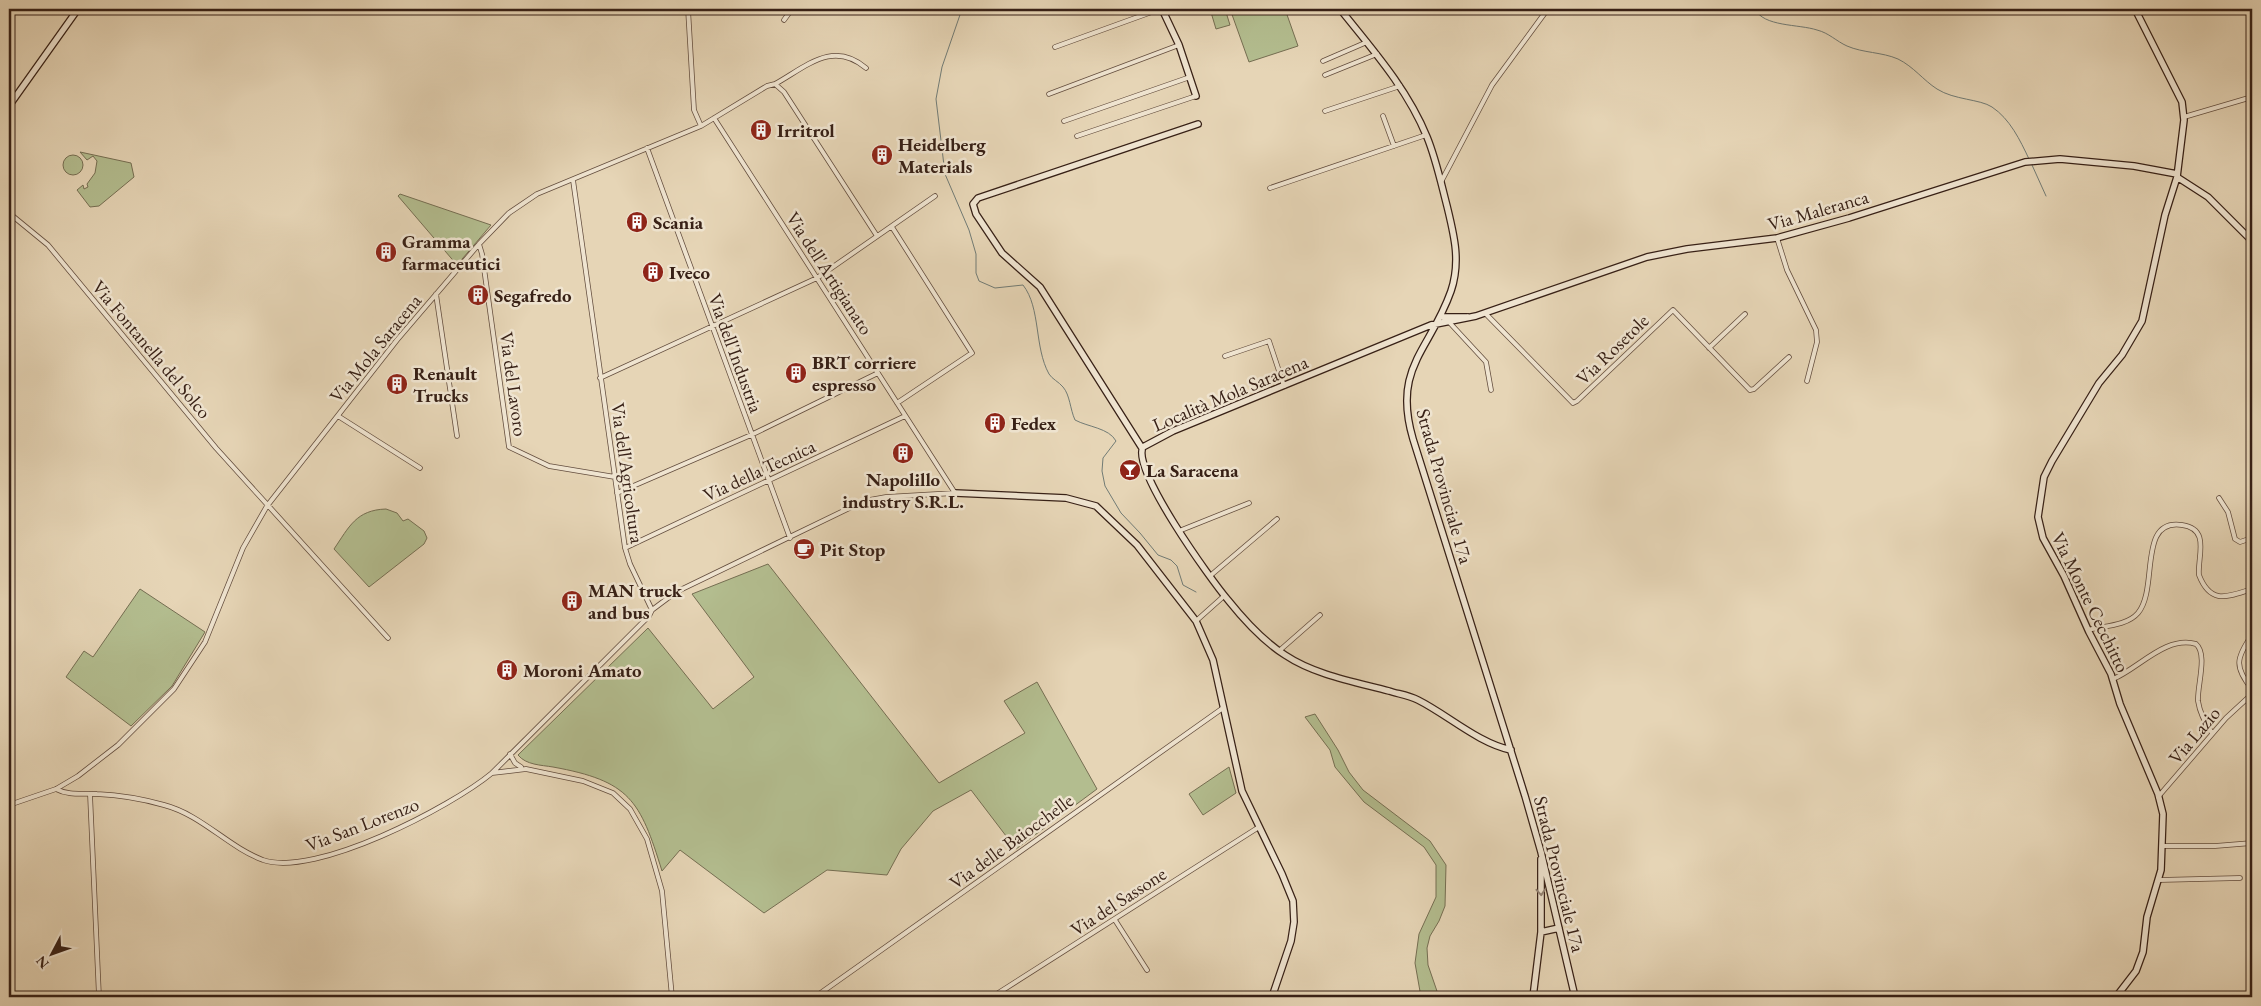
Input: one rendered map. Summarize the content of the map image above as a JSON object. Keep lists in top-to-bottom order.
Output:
{
  "streets": {
    "street": [
      "Via Maleranca",
      "Via dell'Artigianato",
      "Via Mola Saracena",
      "Via Fontanella del Solco",
      "Via Rosetole",
      "Via dell'Industria",
      "Via del Lavoro",
      "Località Mola Saracena",
      "Via della Tecnica",
      "Via dell'Agricoltura",
      "Strada Provinciale 17a",
      "Via Monte Cecchitto",
      "Via Lazio",
      "Via San Lorenzo",
      "Via delle Baiocchelle",
      "Via del Sassone"
    ]
  },
  "crossings": [
    ["Via Maleranca", "Via Rosetole"],
    ["Via Maleranca", "Località Mola Saracena"],
    ["Via Maleranca", "Via Monte Cecchitto"],
    ["Via dell'Artigianato", "Via Mola Saracena"],
    ["Via dell'Artigianato", "Via della Tecnica"],
    ["Via Mola Saracena", "Via Fontanella del Solco"],
    ["Via Mola Saracena", "Via dell'Industria"],
    ["Via Mola Saracena", "Via del Lavoro"],
    ["Via Mola Saracena", "Via dell'Agricoltura"],
    ["Via Mola Saracena", "Via San Lorenzo"],
    ["Via dell'Industria", "Via della Tecnica"],
    ["Via del Lavoro", "Via dell'Agricoltura"],
    ["Località Mola Saracena", "Strada Provinciale 17a"],
    ["Via della Tecnica", "Via dell'Agricoltura"],
    ["Via dell'Agricoltura", "Via San Lorenzo"],
    ["Via Monte Cecchitto", "Via Lazio"]
  ],
  "places": {
    "building": [
      "Irritrol",
      "Heidelberg Materials",
      "Scania",
      "Gramma farmaceutici",
      "Iveco",
      "Segafredo",
      "BRT corriere espresso",
      "Renault Trucks",
      "Fedex",
      "Napolillo industry S.R.L.",
      "MAN truck and bus",
      "Moroni Amato"
    ],
    "bar": ["La Saracena"],
    "cafe": ["Pit Stop"]
  },
  "north": "bottom left"
}
